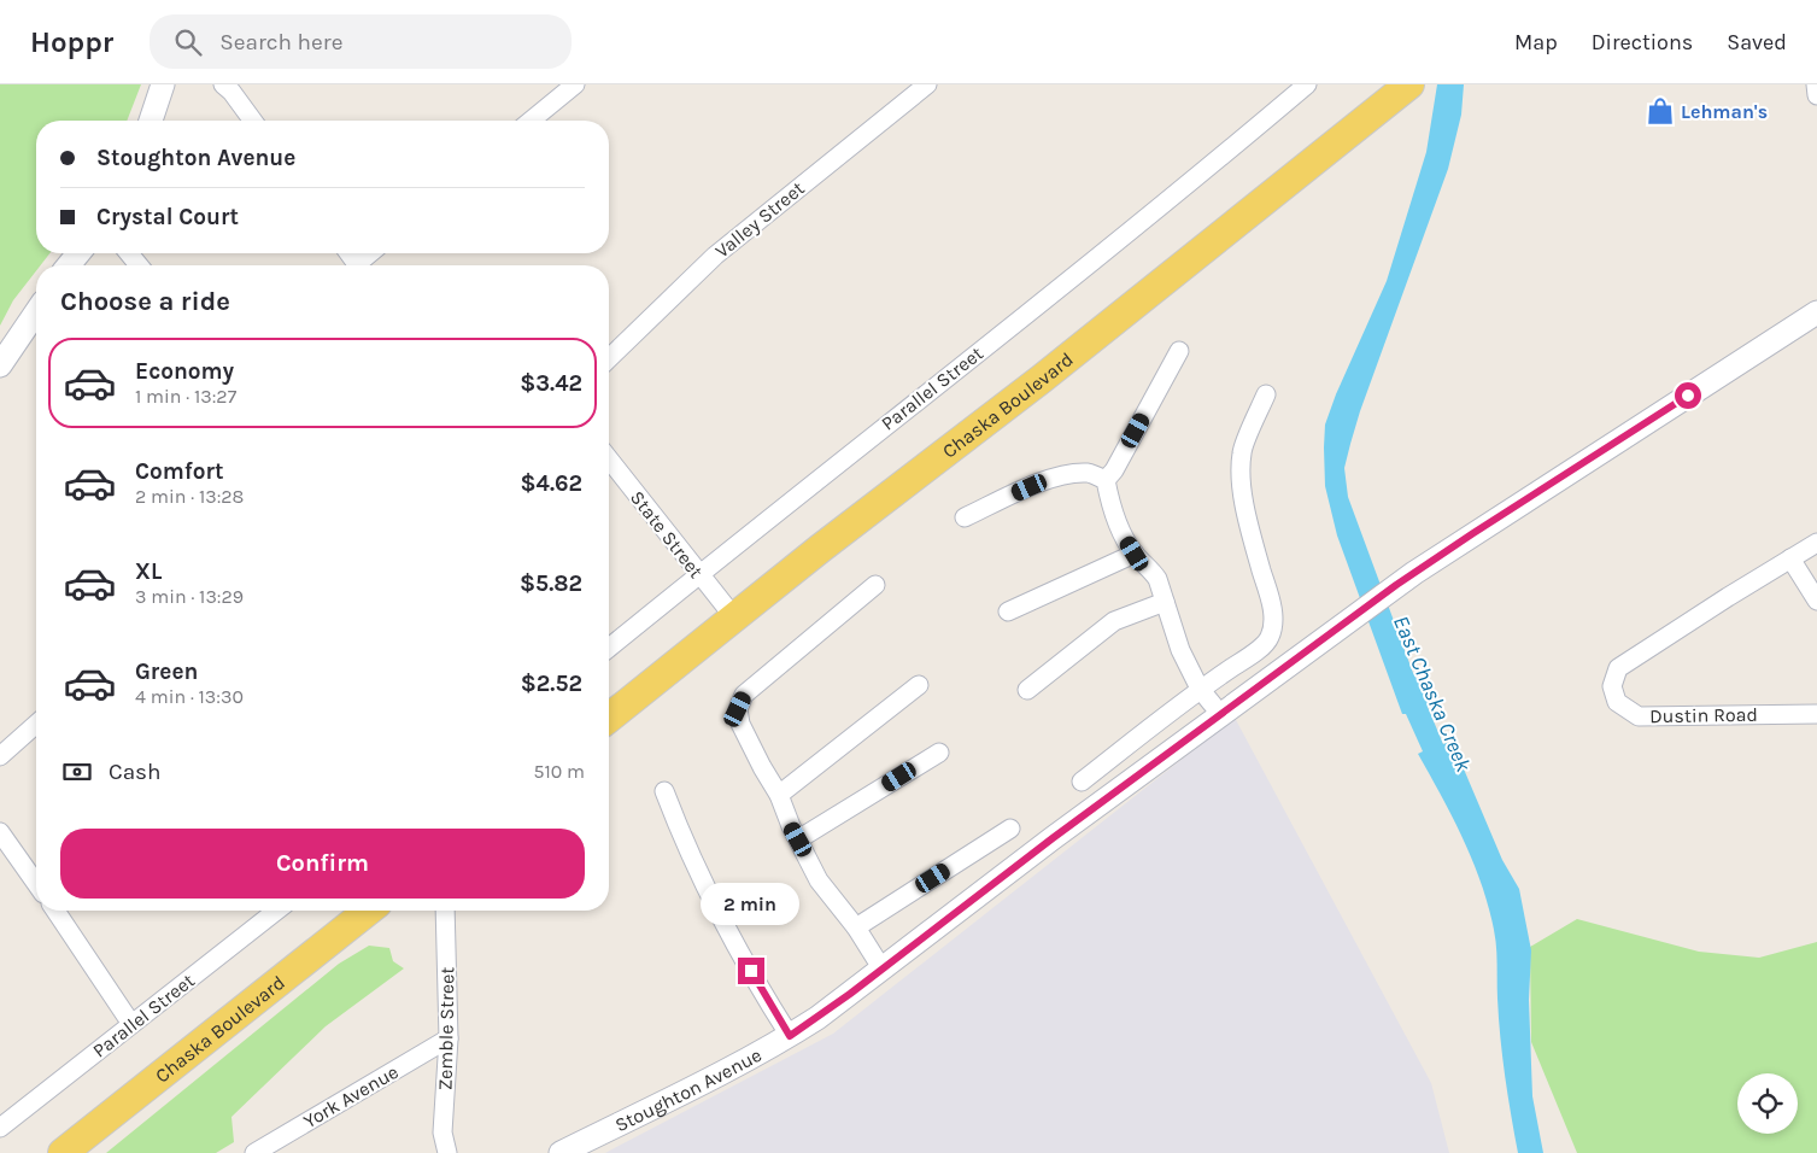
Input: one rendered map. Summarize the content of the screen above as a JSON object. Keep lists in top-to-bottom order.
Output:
{
  "streets": {
    "main road": ["Chaska Boulevard"],
    "street": [
      "Valley Street",
      "Parallel Street",
      "State Street",
      "Dustin Road",
      "Zemble Street",
      "Stoughton Avenue",
      "York Avenue"
    ]
  },
  "crossings": [
    ["Parallel Street", "State Street"],
    ["Chaska Boulevard", "State Street"],
    ["Zemble Street", "York Avenue"]
  ],
  "water": ["East Chaska Creek"],
  "places": {
    "shop": ["Lehman's"]
  },
  "page": {
    "header": "Hoppr",
    "search": "Search here",
    "nav": ["Map", "Directions", "Saved"],
    "banner": ["Stoughton Avenue", "Crystal Court"],
    "heading": "Choose a ride",
    "list": [
      {
        "name": "Economy",
        "note": "1 min · 13:27",
        "value": "$3.42"
      },
      {
        "name": "Comfort",
        "note": "2 min · 13:28",
        "value": "$4.62"
      },
      {
        "name": "XL",
        "note": "3 min · 13:29",
        "value": "$5.82"
      },
      {
        "name": "Green",
        "note": "4 min · 13:30",
        "value": "$2.52"
      }
    ],
    "pay": ["Cash", "510 m"],
    "buttons": "Confirm",
    "bubble": "2 min"
  }
}
